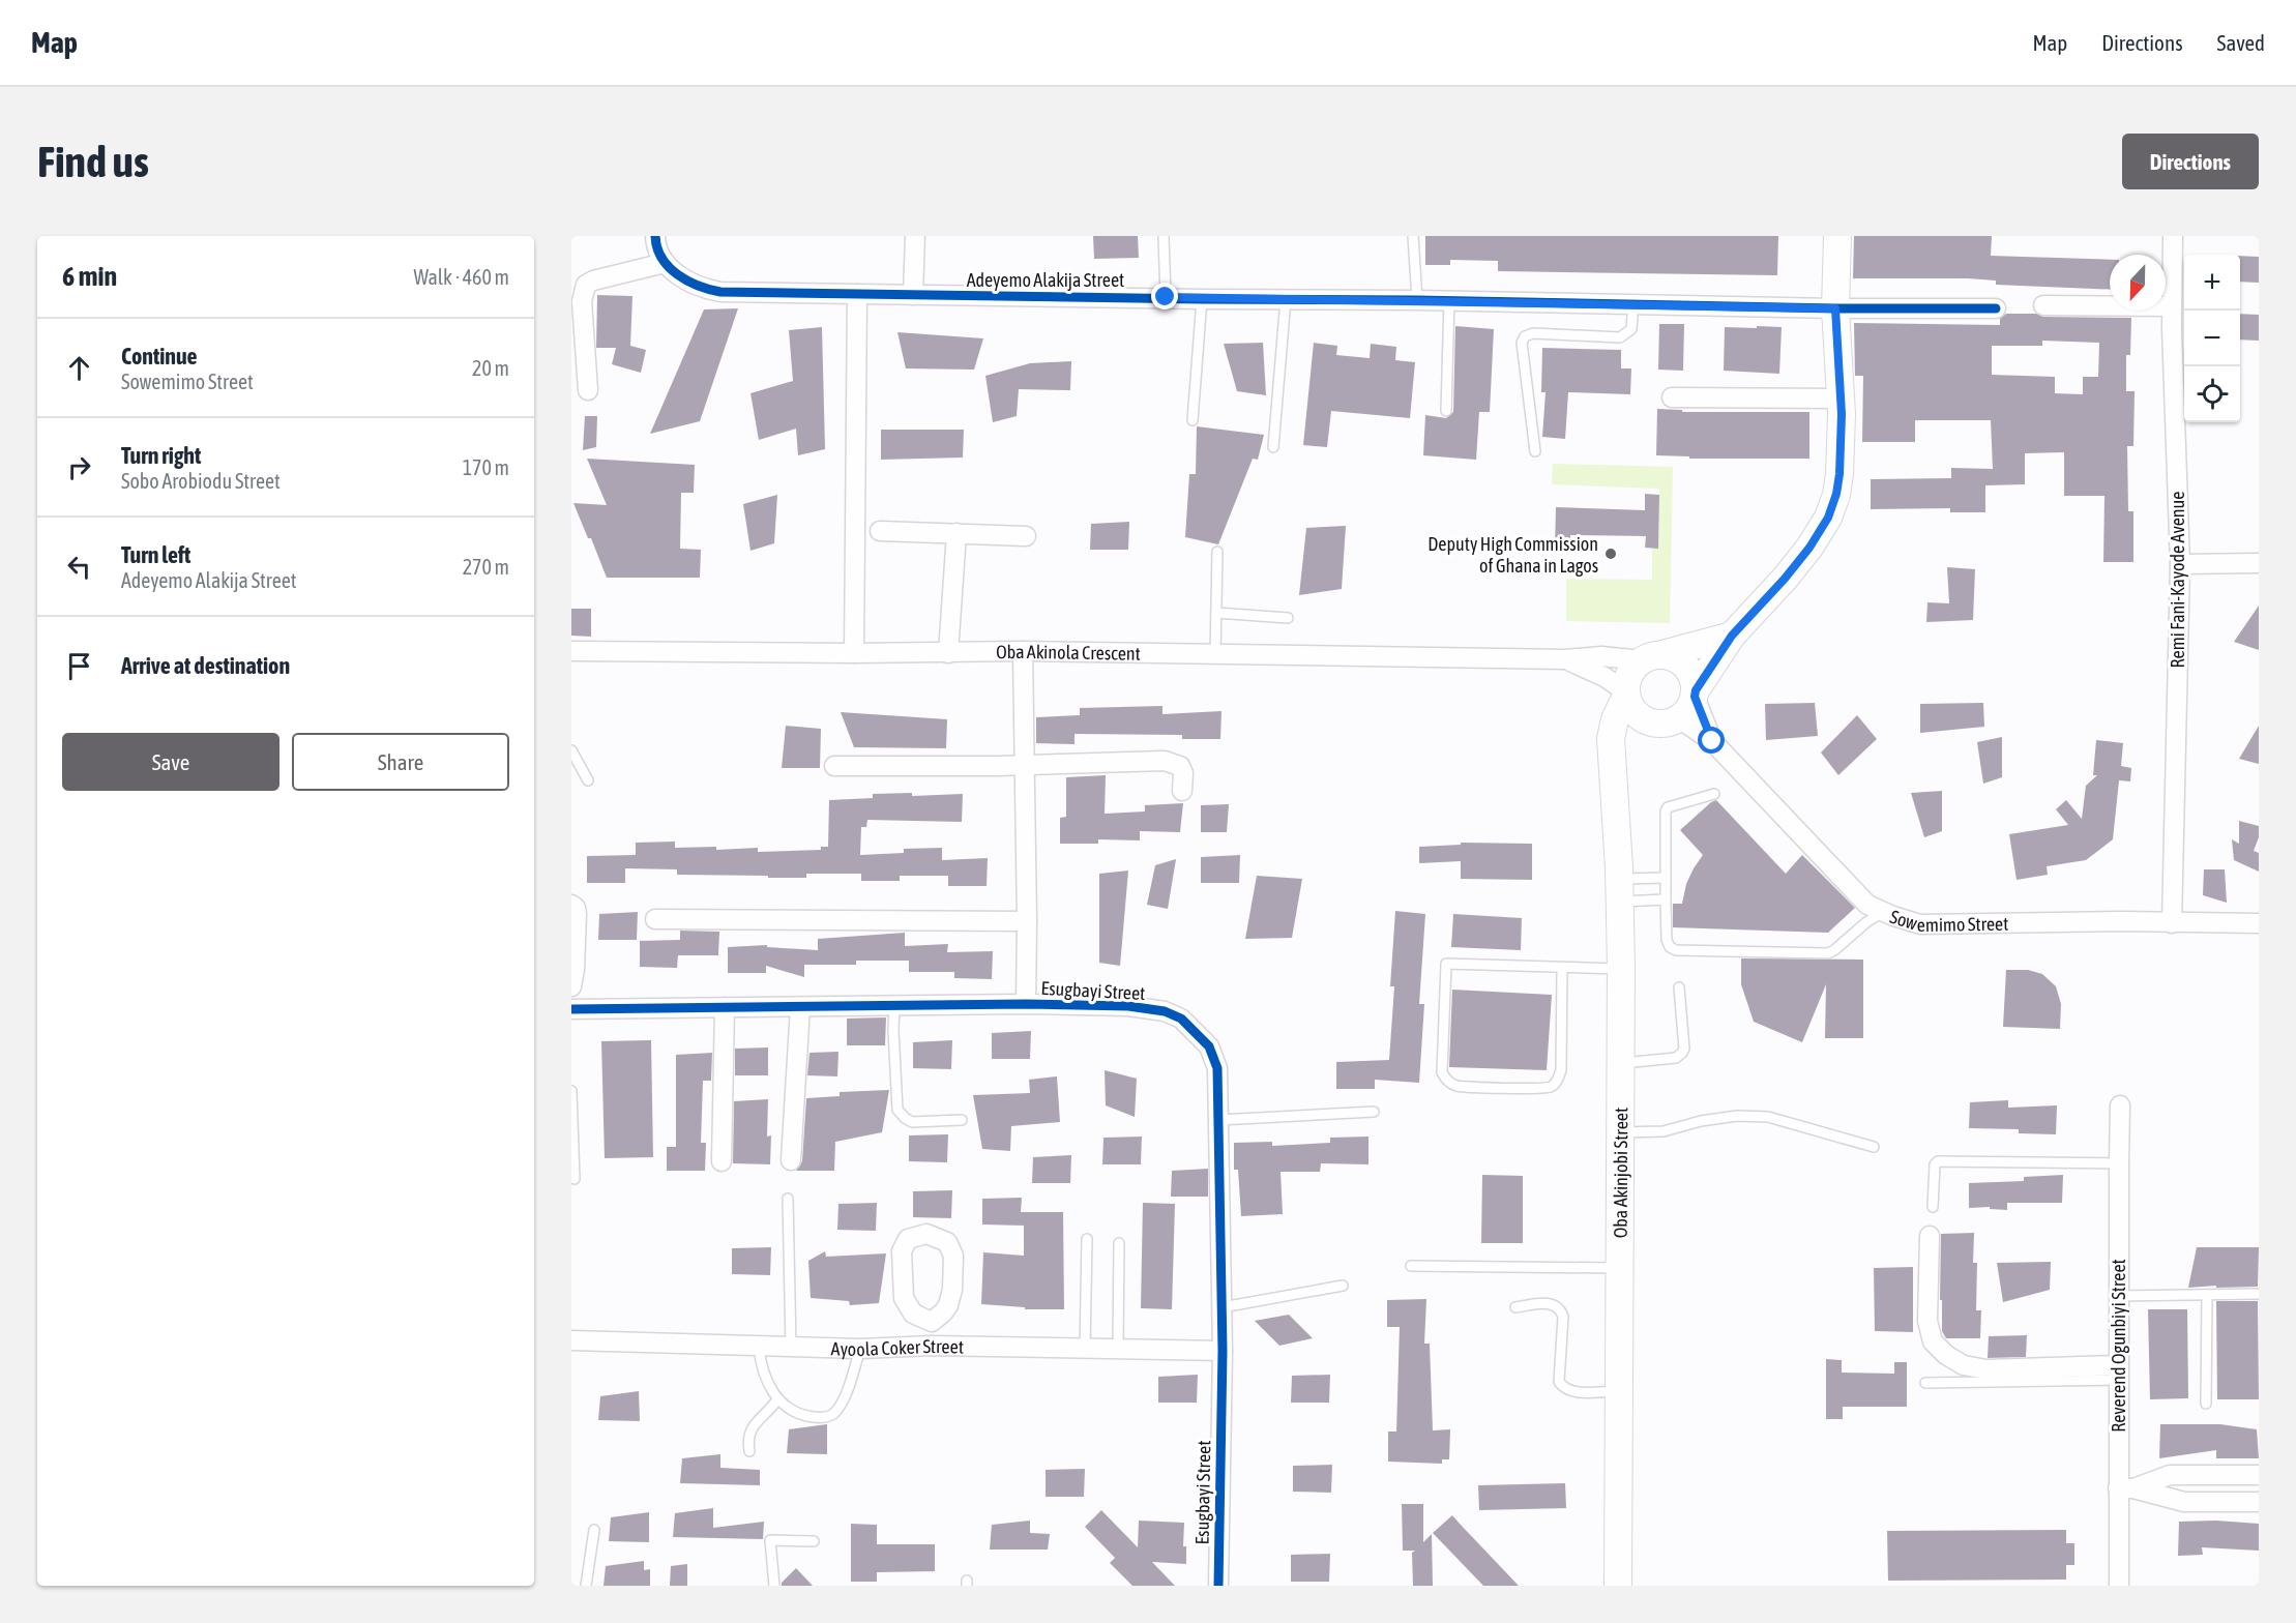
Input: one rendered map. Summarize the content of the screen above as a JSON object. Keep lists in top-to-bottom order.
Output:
{
  "streets": {
    "street": [
      "Adeyemo Alakija Street",
      "Remi Fani-Kayode Avenue",
      "Oba Akinola Crescent",
      "Sowemimo Street",
      "Esugbayi Street",
      "Oba Akinjobi Street",
      "Reverend Ogunbiyi Street",
      "Ayoola Coker Street"
    ]
  },
  "crossings": [
    ["Remi Fani-Kayode Avenue", "Sowemimo Street"],
    ["Oba Akinola Crescent", "Sowemimo Street"],
    ["Oba Akinola Crescent", "Oba Akinjobi Street"],
    ["Sowemimo Street", "Oba Akinjobi Street"],
    ["Esugbayi Street", "Ayoola Coker Street"]
  ],
  "places": ["Deputy High Commission of Ghana in Lagos"],
  "north": "bottom",
  "page": {
    "header": "Map",
    "nav": ["Map", "Directions", "Saved"],
    "buttons": [
      "Directions",
      ["Save", "Share"]
    ],
    "title": "Find us",
    "heading": ["6 min", "Walk · 460 m"],
    "map_buttons": ["+", "−"],
    "list": [
      ["Continue", "Sowemimo Street", "20 m"],
      ["Turn right", "Sobo Arobiodu Street", "170 m"],
      ["Turn left", "Adeyemo Alakija Street", "270 m"],
      "Arrive at destination"
    ]
  }
}
